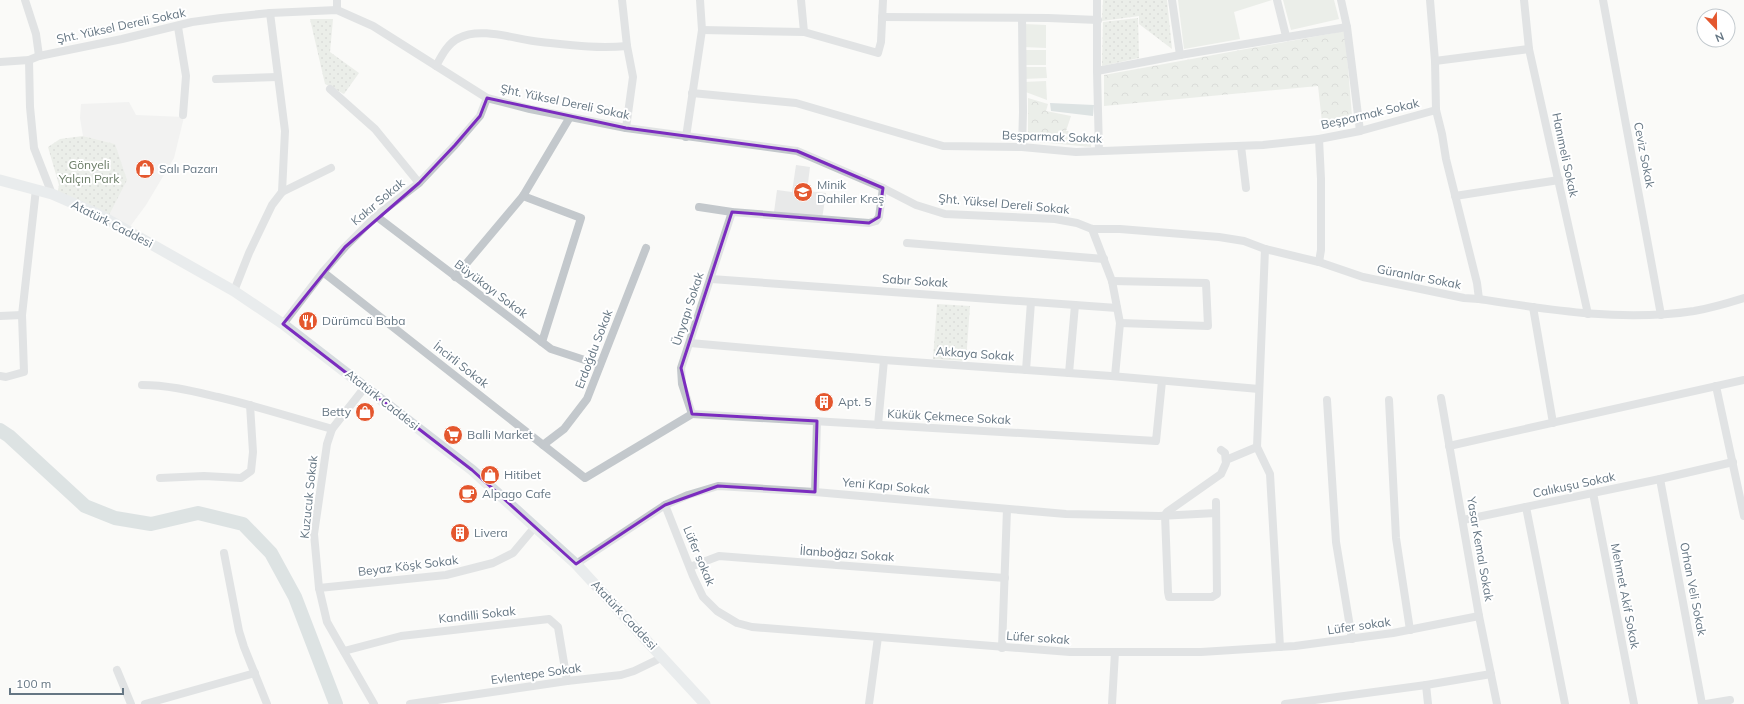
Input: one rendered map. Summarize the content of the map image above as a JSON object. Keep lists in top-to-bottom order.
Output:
{
  "streets": {
    "main road": ["Atatürk Caddesi"],
    "street": [
      "Şht. Yüksel Dereli Sokak",
      "Beşparmak Sokak",
      "Hanımeli Sokak",
      "Ceviz Sokak",
      "Kakır Sokak",
      "Güranlar Sokak",
      "Sabır Sokak",
      "Büyükayı Sokak",
      "Ünyapı Sokak",
      "Erdoğdu Sokak",
      "Akkaya Sokak",
      "İncirli Sokak",
      "Kükük Çekmece Sokak",
      "Calıkuşu Sokak",
      "Yeni Kapı Sokak",
      "Kuzucuk Sokak",
      "Yasar Kemal Sokak",
      "İlanboğazı Sokak",
      "Lüfer sokak",
      "Beyaz Köşk Sokak",
      "Orhan Veli Sokak",
      "Mehmet Akif Sokak",
      "Kandilli Sokak",
      "Evlentepe Sokak"
    ]
  },
  "crossings": [
    ["Şht. Yüksel Dereli Sokak", "Kakır Sokak"],
    ["Şht. Yüksel Dereli Sokak", "Güranlar Sokak"],
    ["Hanımeli Sokak", "Güranlar Sokak"],
    ["Ceviz Sokak", "Güranlar Sokak"],
    ["Kakır Sokak", "Atatürk Caddesi"],
    ["Kakır Sokak", "Büyükayı Sokak"],
    ["Kakır Sokak", "İncirli Sokak"],
    ["Atatürk Caddesi", "Yeni Kapı Sokak"],
    ["Atatürk Caddesi", "Kuzucuk Sokak"],
    ["Atatürk Caddesi", "Beyaz Köşk Sokak"],
    ["Atatürk Caddesi", "Evlentepe Sokak"],
    ["Sabır Sokak", "Ünyapı Sokak"],
    ["Büyükayı Sokak", "Erdoğdu Sokak"],
    ["Ünyapı Sokak", "Akkaya Sokak"],
    ["Ünyapı Sokak", "İncirli Sokak"],
    ["Ünyapı Sokak", "Kükük Çekmece Sokak"],
    ["Erdoğdu Sokak", "İncirli Sokak"],
    ["Akkaya Sokak", "Kükük Çekmece Sokak"],
    ["İncirli Sokak", "Kükük Çekmece Sokak"],
    ["Calıkuşu Sokak", "Yasar Kemal Sokak"],
    ["Calıkuşu Sokak", "Orhan Veli Sokak"],
    ["Calıkuşu Sokak", "Mehmet Akif Sokak"],
    ["Yeni Kapı Sokak", "Lüfer sokak"],
    ["Kuzucuk Sokak", "Beyaz Köşk Sokak"],
    ["Kuzucuk Sokak", "Kandilli Sokak"],
    ["Yasar Kemal Sokak", "Lüfer sokak"],
    ["İlanboğazı Sokak", "Lüfer sokak"],
    ["Kandilli Sokak", "Evlentepe Sokak"]
  ],
  "parks": ["Gönyeli Yalçın Park"],
  "places": {
    "shop": ["Salı Pazarı", "Betty", "Hitibet"],
    "school or university": ["Minik Dahiler Kreş"],
    "restaurant": ["Dürümcü Baba"],
    "building": ["Apt. 5", "Livera"],
    "supermarket": ["Balli Market"],
    "cafe": ["Alpago Cafe"]
  },
  "scale_bar": "100 m",
  "north": "bottom"
}
